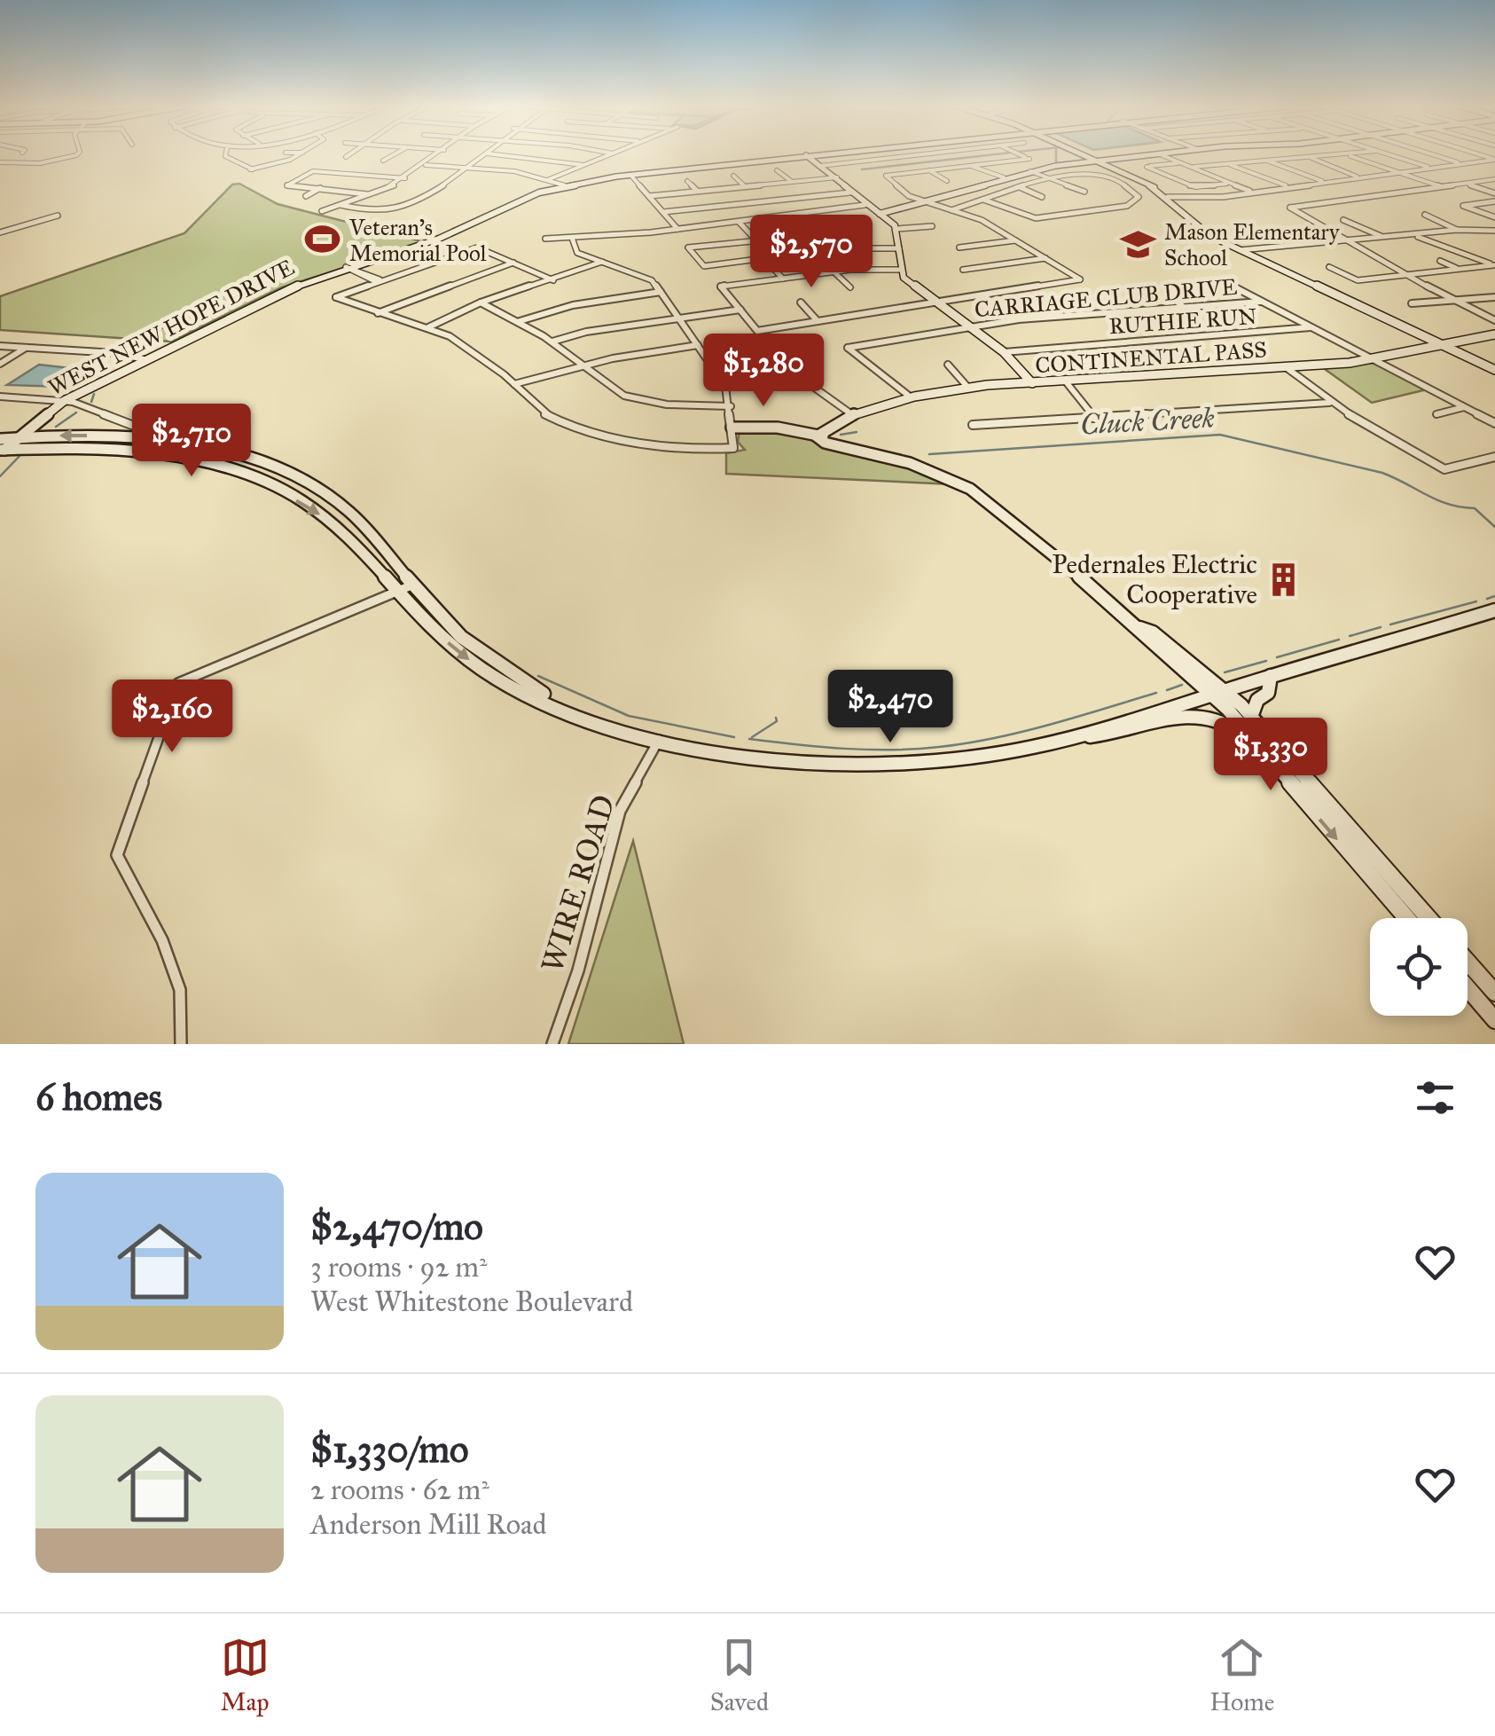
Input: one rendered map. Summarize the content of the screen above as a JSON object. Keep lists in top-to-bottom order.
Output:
{
  "streets": {
    "main road": ["WEST NEW HOPE DRIVE", "CONTINENTAL PASS"],
    "street": ["CARRIAGE CLUB DRIVE", "RUTHIE RUN", "WIRE ROAD"]
  },
  "crossings": [
    ["CARRIAGE CLUB DRIVE", "CONTINENTAL PASS"]
  ],
  "water": ["Cluck Creek"],
  "places": {
    "sports": ["Veteran's Memorial Pool"],
    "school or university": ["Mason Elementary School"],
    "building": ["Pedernales Electric Cooperative"]
  },
  "page": {
    "price": [
      "$2,570",
      "$1,280",
      "$2,710",
      "$2,470",
      "$2,160",
      "$1,330"
    ],
    "heading": "6 homes",
    "list": [
      {
        "name": "$2,470/mo",
        "note": "3 rooms · 92 m² · West Whitestone Boulevard"
      },
      {
        "name": "$1,330/mo",
        "note": "2 rooms · 62 m² · Anderson Mill Road"
      }
    ],
    "tabs": ["Map", "Saved", "Home"]
  }
}
